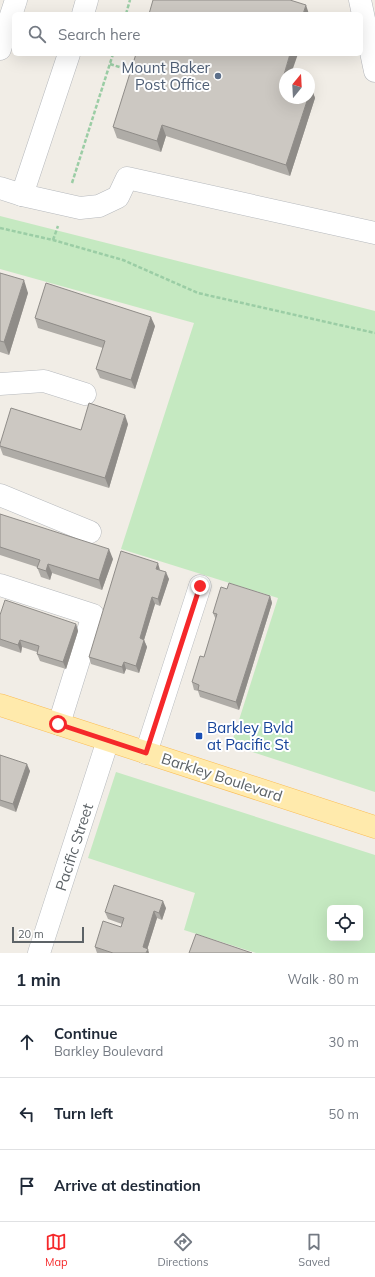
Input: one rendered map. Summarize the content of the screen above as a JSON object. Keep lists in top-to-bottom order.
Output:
{
  "streets": {
    "main road": ["Barkley Boulevard"],
    "street": ["Pacific Street"]
  },
  "crossings": [
    ["Barkley Boulevard", "Pacific Street"]
  ],
  "places": {
    "other": ["Mount Baker Post Office"],
    "transit": ["Barkley Bvld at Pacific St"]
  },
  "scale_bar": "20 m",
  "north": "top",
  "page": {
    "search": "Search here",
    "scale": "20 m",
    "heading": ["1 min", "Walk · 80 m"],
    "list": [
      ["Continue", "Barkley Boulevard", "30 m"],
      ["Turn left", "50 m"],
      "Arrive at destination"
    ],
    "nav": ["Map", "Directions", "Saved"]
  }
}
